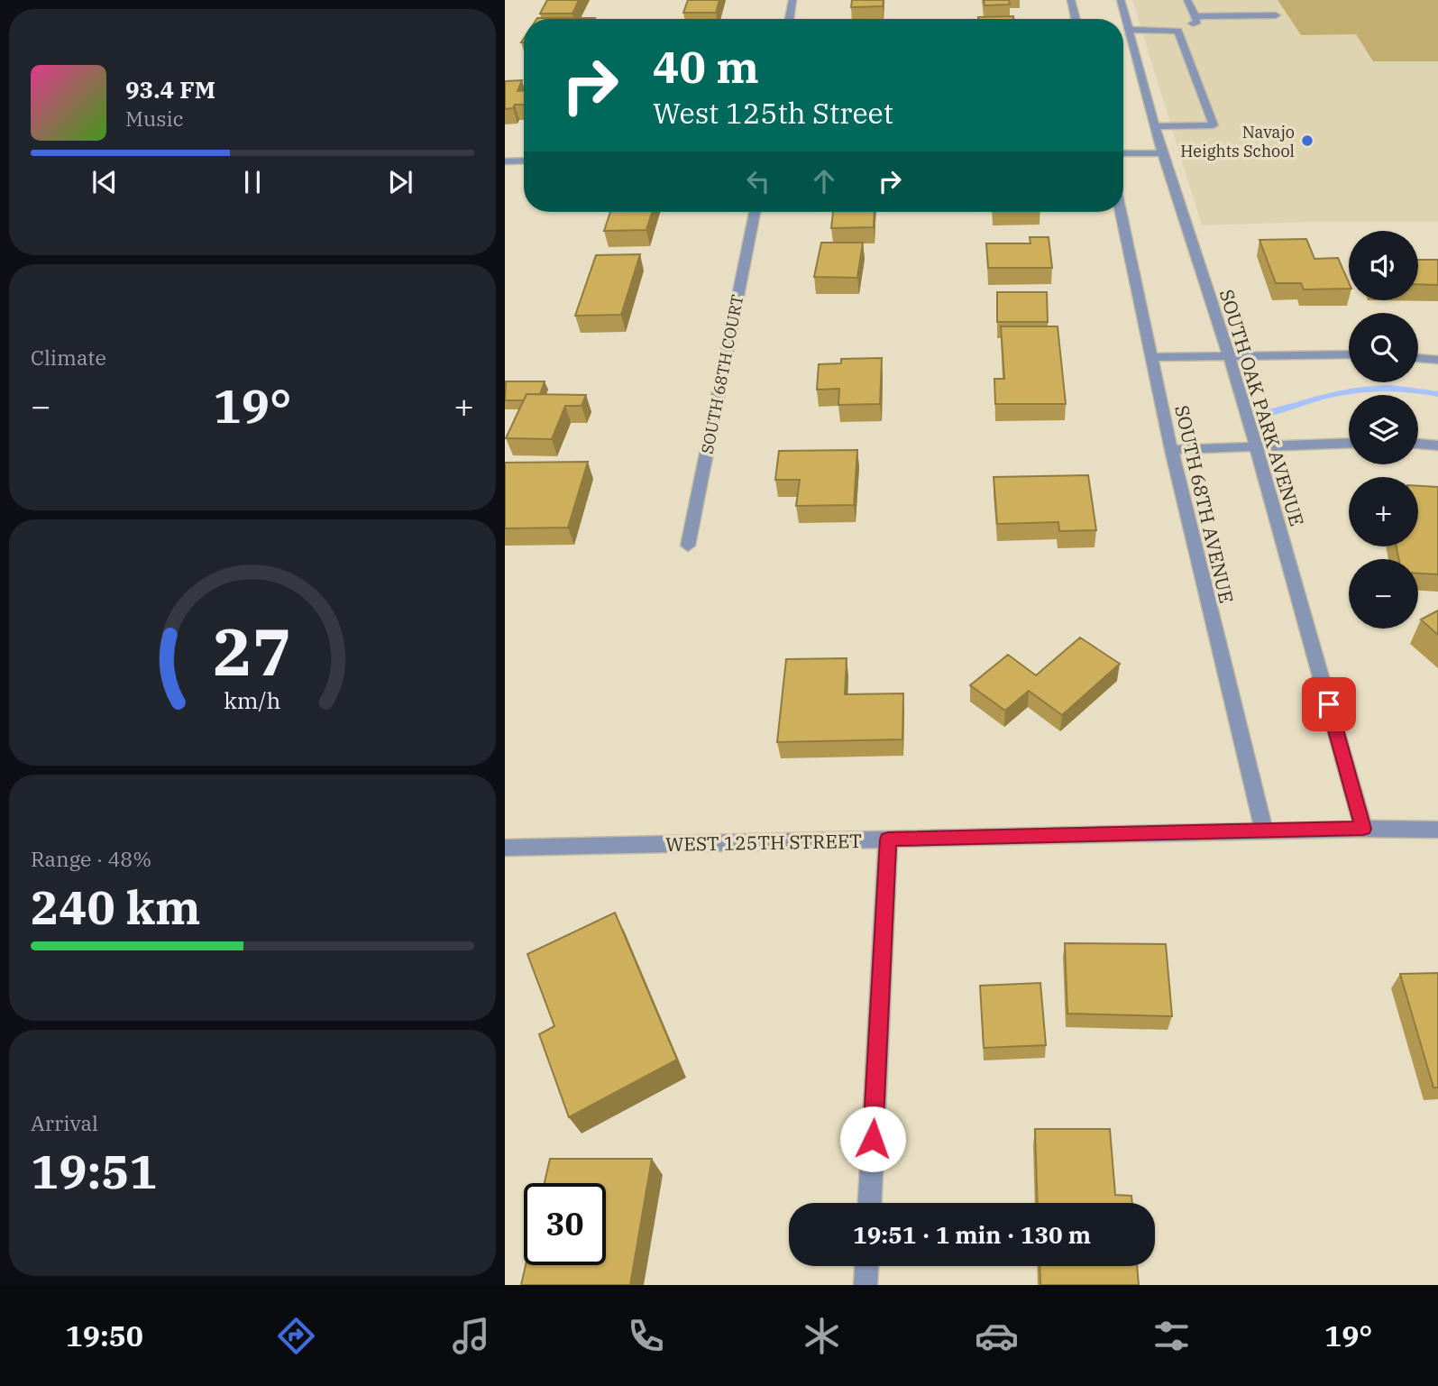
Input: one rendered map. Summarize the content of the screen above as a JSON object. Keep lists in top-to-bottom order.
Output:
{
  "streets": {
    "street": [
      "SOUTH 68TH COURT",
      "SOUTH OAK PARK AVENUE",
      "SOUTH 68TH AVENUE",
      "WEST 125TH STREET"
    ]
  },
  "crossings": [
    ["SOUTH OAK PARK AVENUE", "WEST 125TH STREET"],
    ["SOUTH 68TH AVENUE", "WEST 125TH STREET"]
  ],
  "places": ["Navajo Heights School"],
  "page": {
    "turn": ["40 m", "West 125th Street"],
    "song": ["93.4 FM", "Music"],
    "map_buttons": ["+", "−"],
    "tile": [
      "Climate",
      ["Range · 48%", "240 km"],
      ["Arrival", "19:51"]
    ],
    "heat": ["−", "19°", "+"],
    "limit": "30",
    "trip": "19:51 · 1 min · 130 m",
    "tabs": ["19:50", "19°"],
    "gauge": ["27", "km/h"]
  }
}
